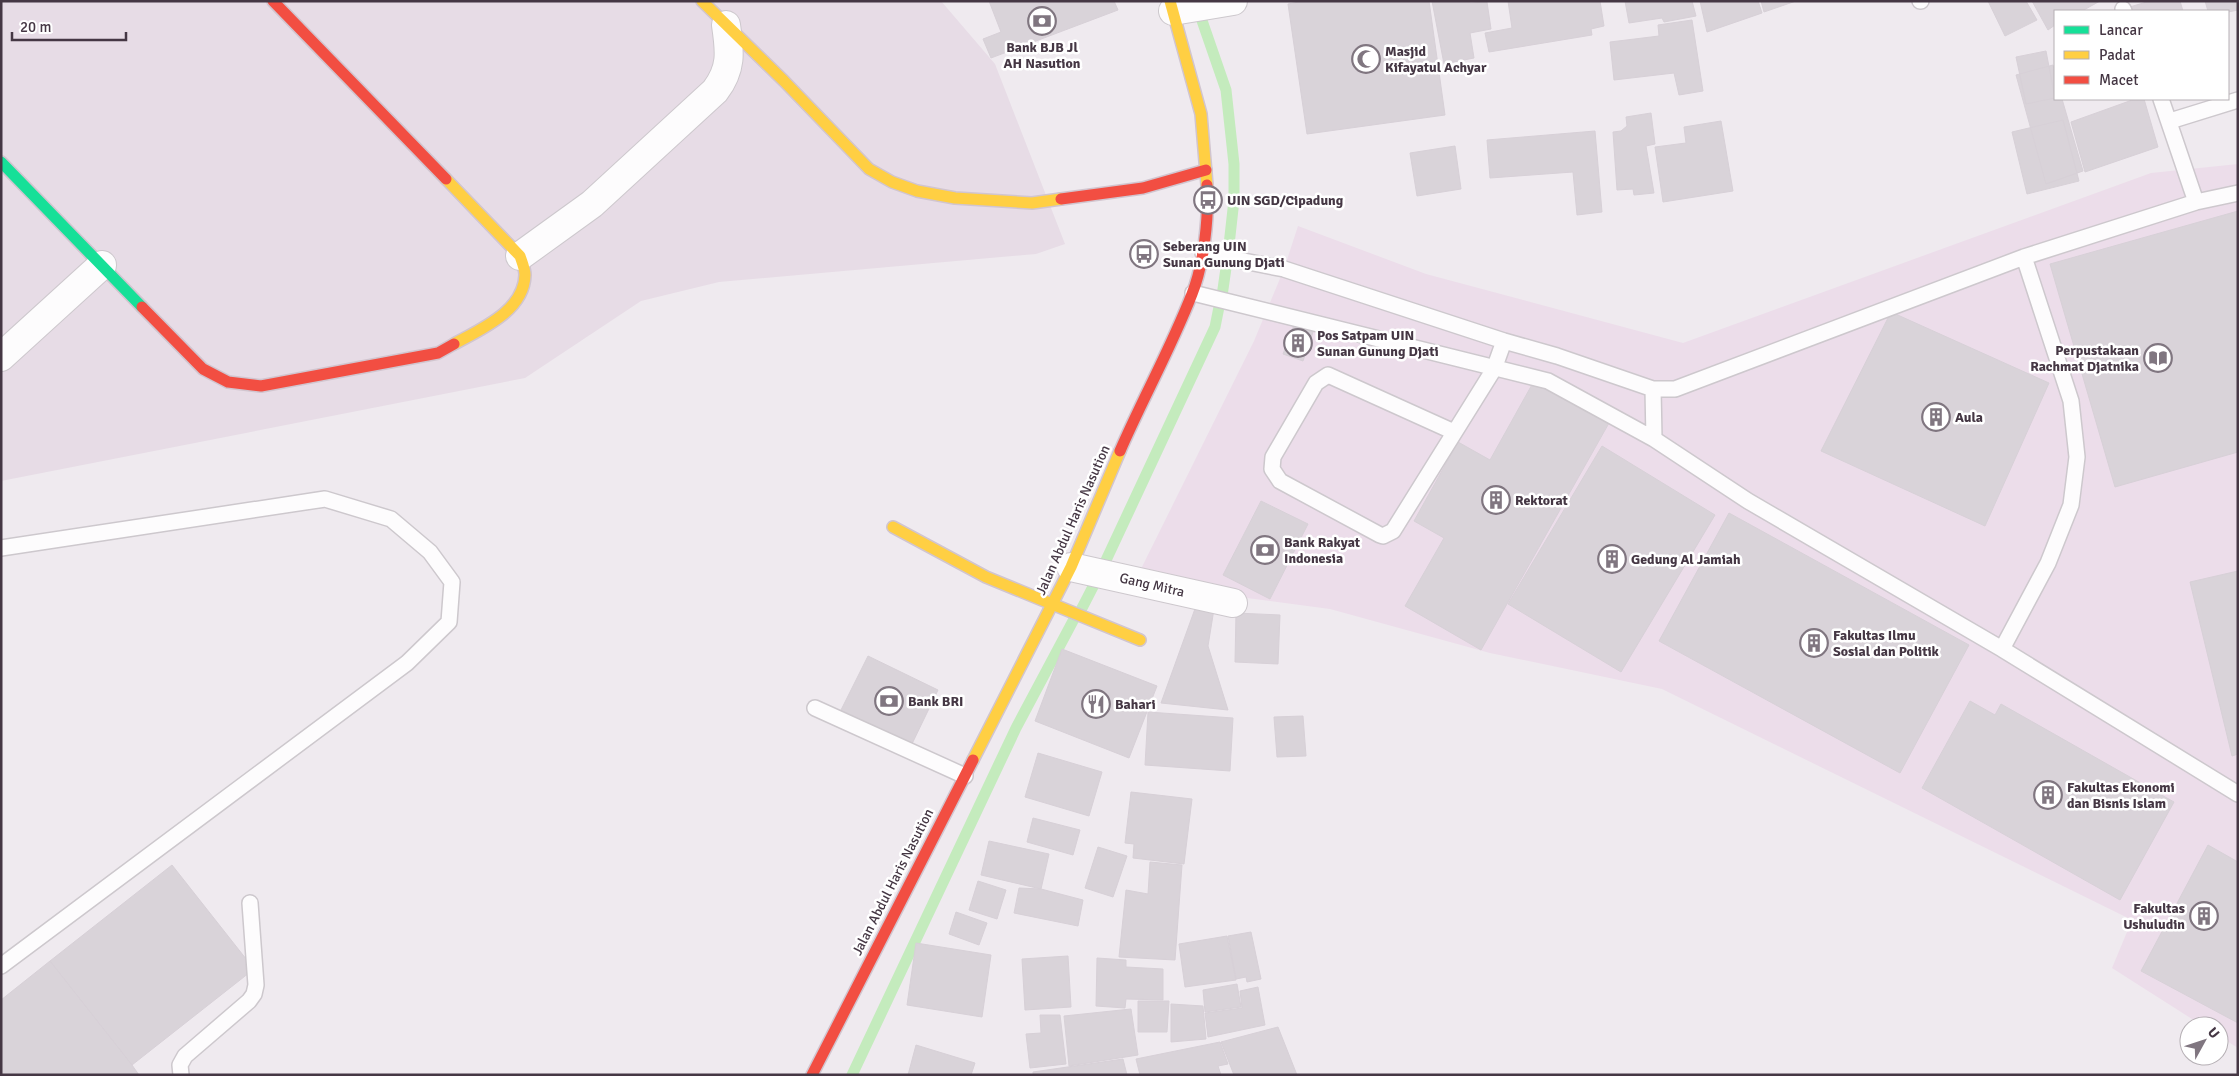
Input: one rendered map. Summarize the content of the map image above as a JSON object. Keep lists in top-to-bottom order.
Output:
{
  "streets": {
    "main road": ["Jalan Abdul Haris Nasution"],
    "street": ["Gang Mitra"]
  },
  "crossings": [
    ["Jalan Abdul Haris Nasution", "Gang Mitra"]
  ],
  "places": {
    "bank": ["Bank BJB Jl AH Nasution", "Bank Rakyat Indonesia", "Bank BRI"],
    "mosque": ["Masjid Kifayatul Achyar"],
    "bus stop": ["UIN SGD/Cipadung", "Seberang UIN Sunan Gunung Djati"],
    "building": [
      "Pos Satpam UIN Sunan Gunung Djati",
      "Aula",
      "Rektorat",
      "Gedung Al Jamiah",
      "Fakultas Ilmu Sosial dan Politik",
      "Fakultas Ekonomi dan Bisnis Islam",
      "Fakultas Ushuludin"
    ],
    "library": ["Perpustakaan Rachmat Djatnika"],
    "restaurant": ["Bahari"]
  },
  "legend": ["Lancar", "Padat", "Macet"],
  "scale_bar": "20 m",
  "north": "top right"
}
